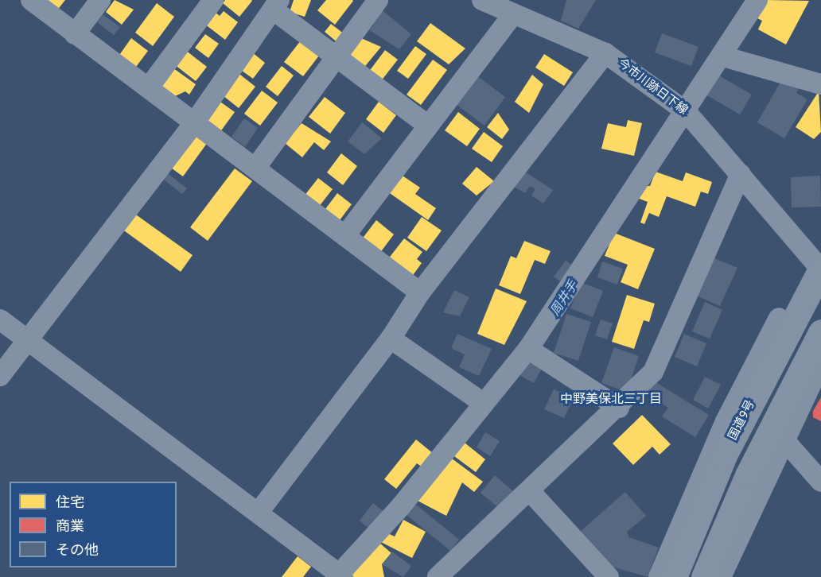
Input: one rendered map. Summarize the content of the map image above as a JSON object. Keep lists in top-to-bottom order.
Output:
{
  "streets": {
    "highway": ["国道9号"],
    "street": ["今市川跡日下線"]
  },
  "crossings": [
    ["今市川跡日下線", "国道9号"]
  ],
  "districts": ["中野美保北三丁目"],
  "water": ["周井手"],
  "legend": ["住宅", "商業", "その他"]
}
